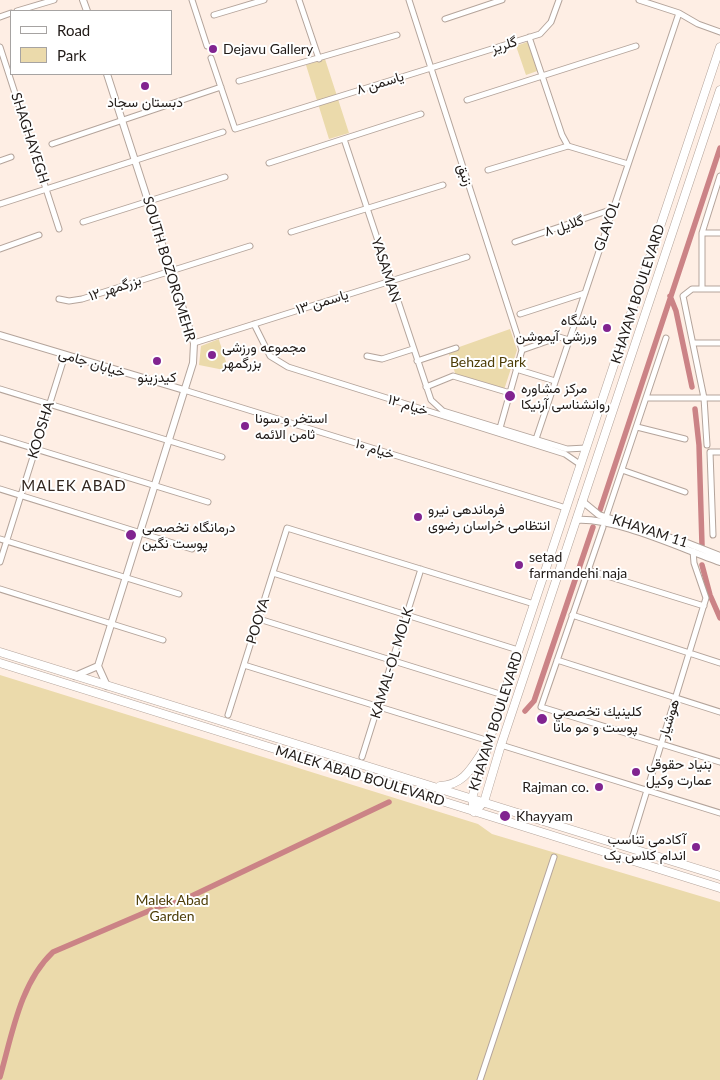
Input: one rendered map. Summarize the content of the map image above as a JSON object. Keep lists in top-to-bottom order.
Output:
{
  "streets": {
    "main road": ["KHAYAM BOULEVARD", "MALEK ABAD BOULEVARD"],
    "street": [
      "گلریز",
      "یاسمن ۸",
      "SHAGHAYEGH",
      "زنبق",
      "گلایل ۸",
      "GLAYOL",
      "SOUTH BOZORGMEHR",
      "YASAMAN",
      "بزرگمهر ۱۲",
      "یاسمن ۱۳",
      "خیابان جامی",
      "خیام ۱۲",
      "KOOSHA",
      "خیام ۱۰",
      "KHAYAM 11",
      "POOYA",
      "KAMAL-OL MOLK",
      "هوشیار"
    ]
  },
  "crossings": [
    ["گلریز", "یاسمن ۸"],
    ["گلریز", "زنبق"],
    ["یاسمن ۸", "زنبق"],
    ["گلایل ۸", "GLAYOL"],
    ["GLAYOL", "خیام ۱۲"],
    ["SOUTH BOZORGMEHR", "بزرگمهر ۱۲"],
    ["SOUTH BOZORGMEHR", "یاسمن ۱۳"],
    ["SOUTH BOZORGMEHR", "خیابان جامی"],
    ["SOUTH BOZORGMEHR", "خیام ۱۰"],
    ["YASAMAN", "یاسمن ۱۳"],
    ["YASAMAN", "خیام ۱۲"],
    ["KHAYAM BOULEVARD", "خیام ۱۲"],
    ["KHAYAM BOULEVARD", "خیام ۱۰"],
    ["KHAYAM BOULEVARD", "KHAYAM 11"],
    ["KHAYAM BOULEVARD", "MALEK ABAD BOULEVARD"],
    ["یاسمن ۱۳", "خیام ۱۲"],
    ["خیابان جامی", "KOOSHA"],
    ["خیابان جامی", "خیام ۱۰"],
    ["POOYA", "KAMAL-OL MOLK"]
  ],
  "districts": ["MALEK ABAD"],
  "parks": ["Behzad Park", "Malek Abad Garden"],
  "places": [
    "Dejavu Gallery",
    "دبستان سجاد",
    "باشگاه ورزشی آیموشن",
    "مجموعه ورزشی بزرگمهر",
    "کیدزینو",
    "مرکز مشاوره روانشناسی آرنیکا",
    "استخر و سونا ثامن الائمه",
    "فرماندهی نیرو انتظامی خراسان رضوی",
    "درمانگاه تخصصی پوست نگین",
    "setad farmandehi naja",
    "كلينيك تخصصي پوست و مو مانا",
    "بنیاد حقوقی عمارت وکیل",
    "Rajman co.",
    "Khayyam",
    "آکادمی تناسب اندام کلاس یک"
  ],
  "legend": ["Road", "Park"]
}
